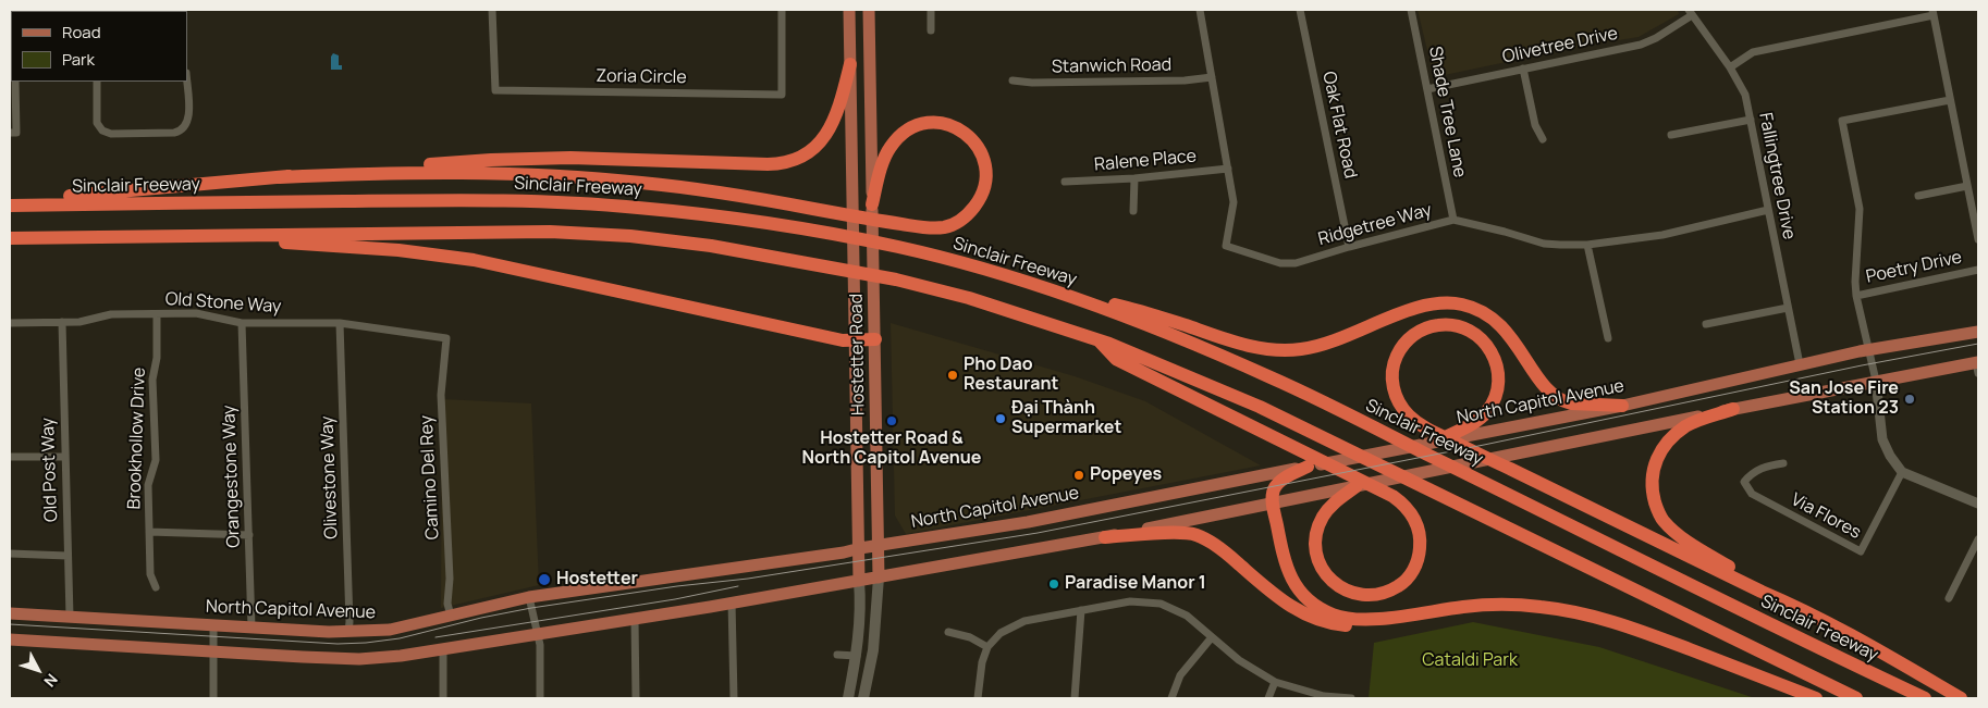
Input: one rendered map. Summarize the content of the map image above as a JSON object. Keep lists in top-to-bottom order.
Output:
{
  "streets": {
    "highway": ["Sinclair Freeway"],
    "main road": ["Hostetter Road", "North Capitol Avenue"],
    "street": [
      "Olivetree Drive",
      "Stanwich Road",
      "Zoria Circle",
      "Shade Tree Lane",
      "Oak Flat Road",
      "Ralene Place",
      "Fallingtree Drive",
      "Ridgetree Way",
      "Poetry Drive",
      "Old Stone Way",
      "Brookhollow Drive",
      "Old Post Way",
      "Orangestone Way",
      "Olivestone Way",
      "Camino Del Rey",
      "Via Flores"
    ]
  },
  "crossings": [
    ["Olivetree Drive", "Shade Tree Lane"],
    ["Olivetree Drive", "Fallingtree Drive"],
    ["Stanwich Road", "Ridgetree Way"],
    ["Shade Tree Lane", "Ridgetree Way"],
    ["Oak Flat Road", "Ridgetree Way"],
    ["Ralene Place", "Ridgetree Way"],
    ["Fallingtree Drive", "Ridgetree Way"],
    ["Fallingtree Drive", "North Capitol Avenue"],
    ["Old Stone Way", "Brookhollow Drive"],
    ["Old Stone Way", "Old Post Way"],
    ["Old Stone Way", "Orangestone Way"],
    ["Old Stone Way", "Olivestone Way"],
    ["Old Stone Way", "Camino Del Rey"],
    ["Hostetter Road", "North Capitol Avenue"],
    ["North Capitol Avenue", "Old Post Way"],
    ["North Capitol Avenue", "Orangestone Way"],
    ["North Capitol Avenue", "Olivestone Way"],
    ["North Capitol Avenue", "Camino Del Rey"]
  ],
  "parks": ["Cataldi Park"],
  "places": [
    "Pho Dao Restaurant",
    "San Jose Fire Station 23",
    "Đại Thành Supermarket",
    "Hostetter Road & North Capitol Avenue",
    "Popeyes",
    "Hostetter",
    "Paradise Manor 1"
  ],
  "legend": ["Road", "Park"],
  "north": "bottom right"
}
